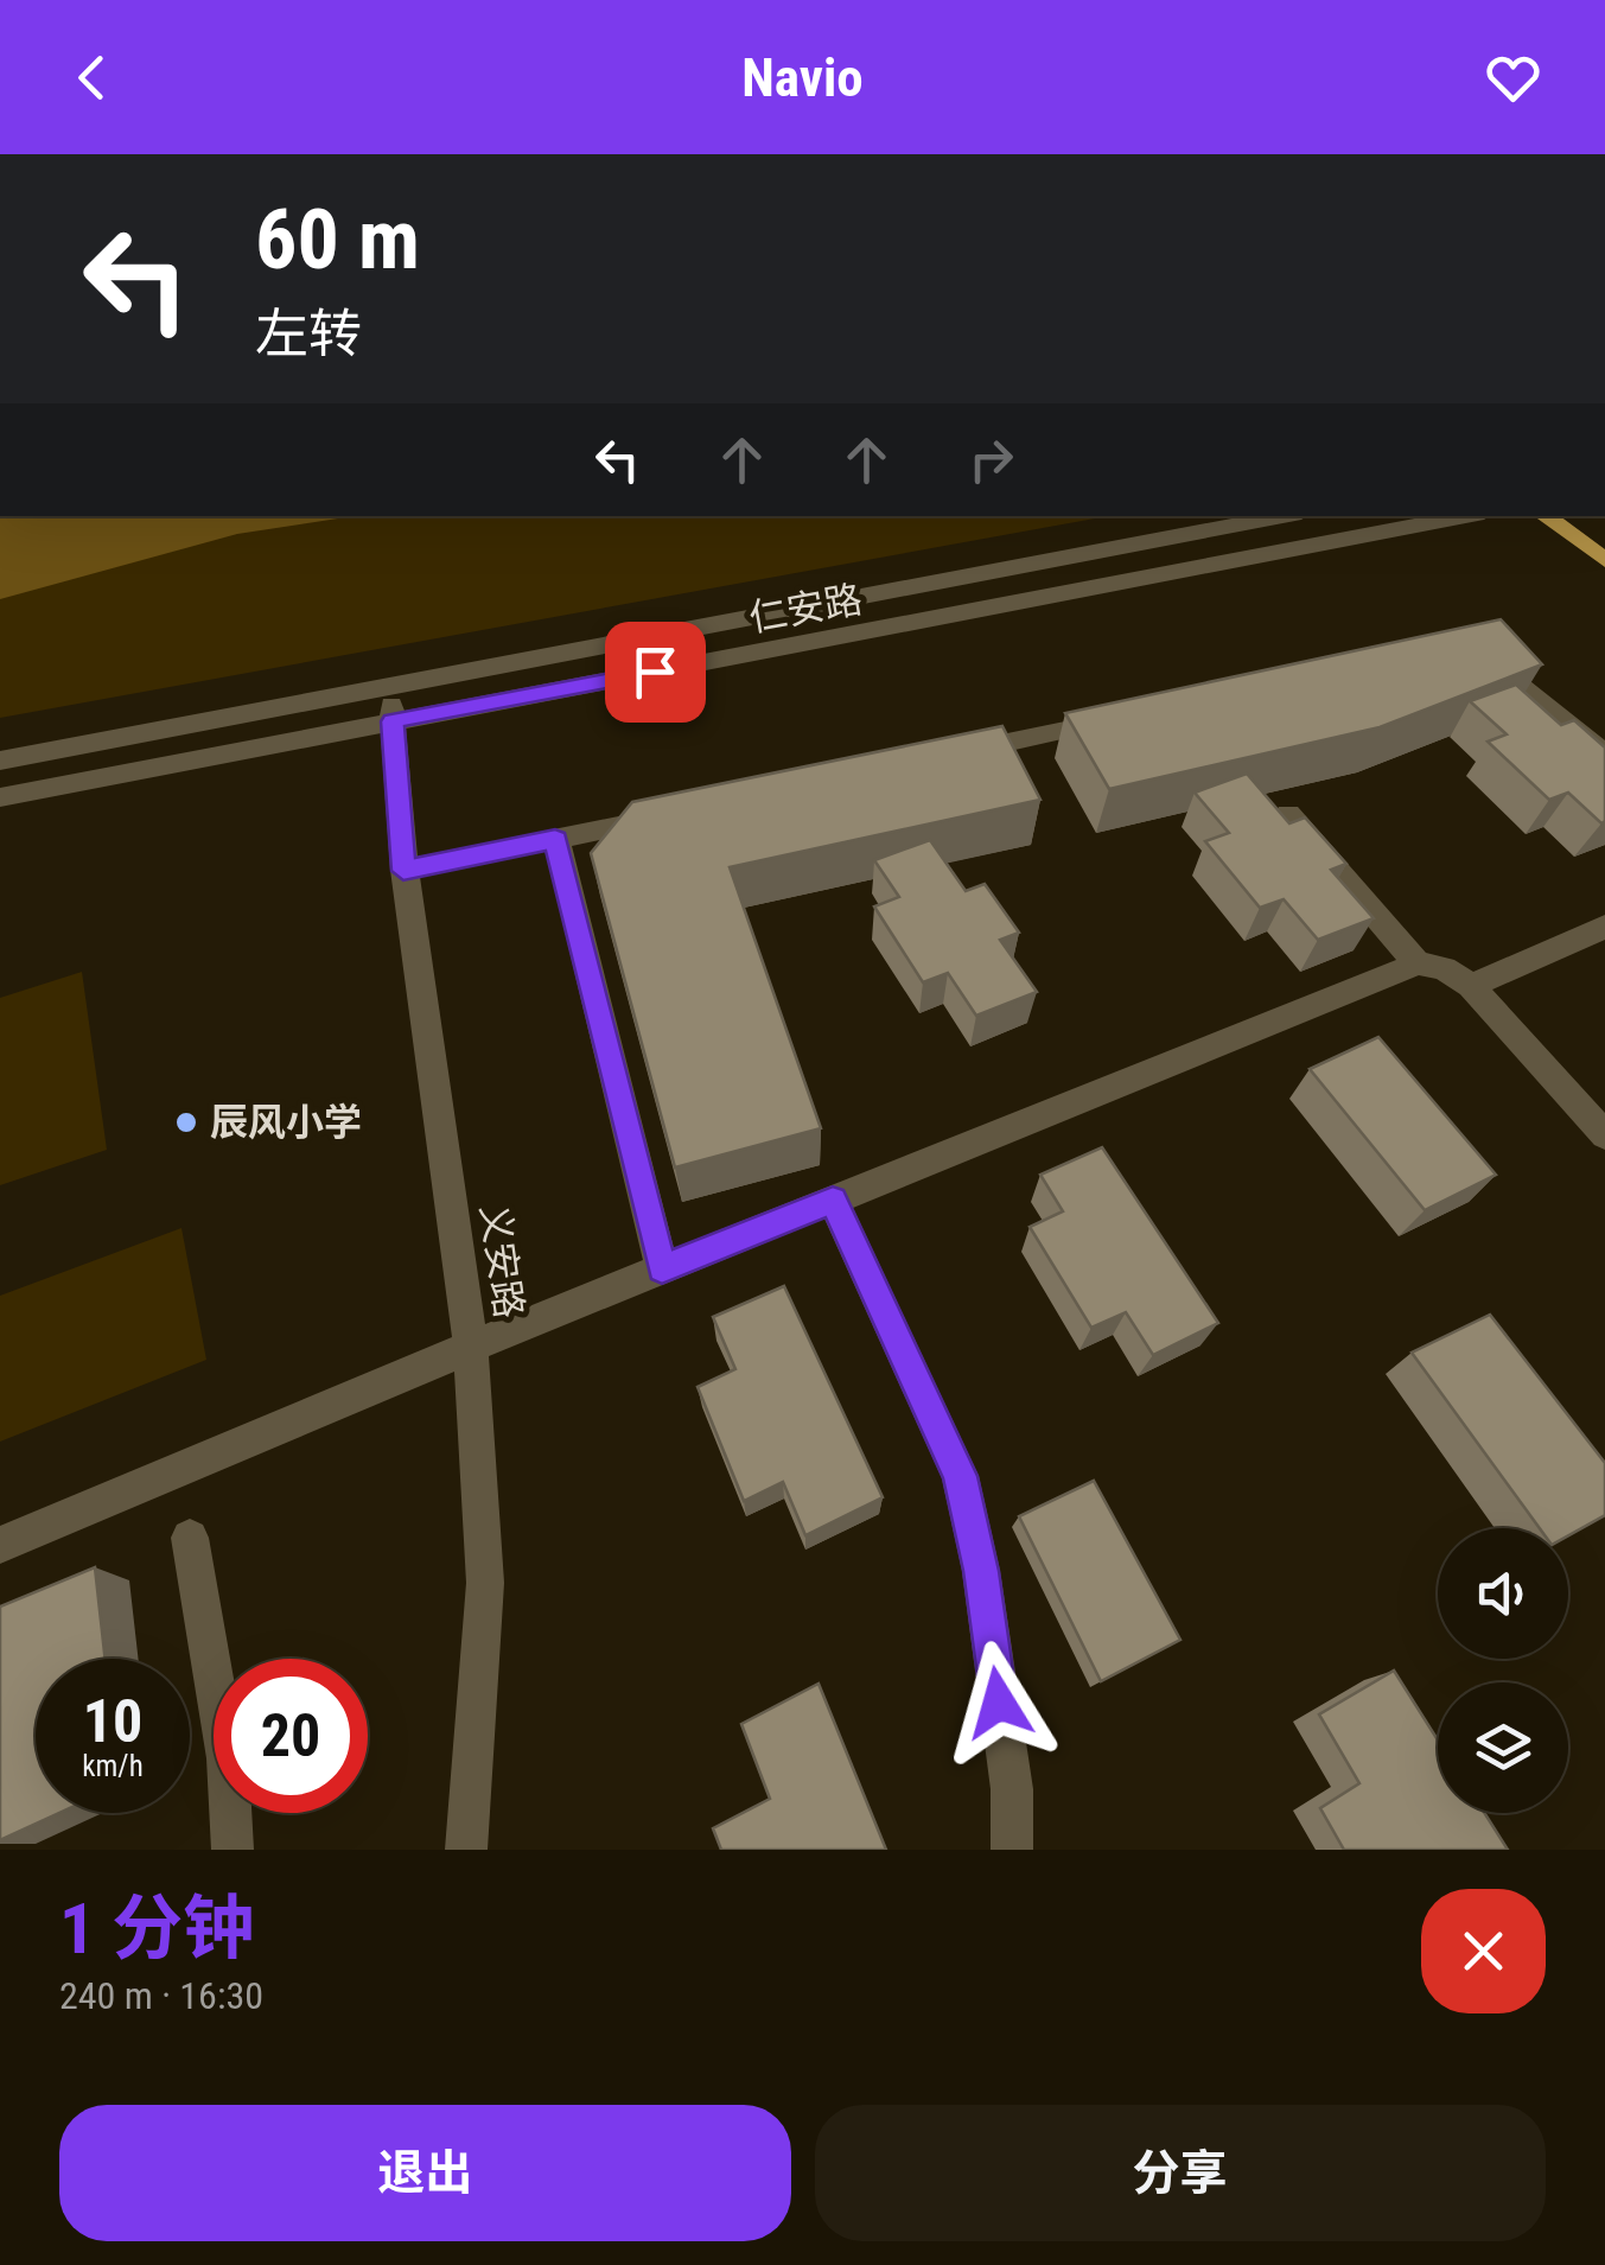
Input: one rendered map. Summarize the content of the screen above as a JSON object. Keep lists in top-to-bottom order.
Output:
{
  "streets": {
    "street": ["仁安路", "义安路"]
  },
  "crossings": [
    ["仁安路", "义安路"]
  ],
  "places": ["辰风小学"],
  "page": {
    "header": "Navio",
    "turn": ["60 m", "左转"],
    "speed": "10 km/h",
    "limit": "20",
    "heading": ["1 分钟", "240 m · 16:30"],
    "buttons": ["退出", "分享"]
  }
}
